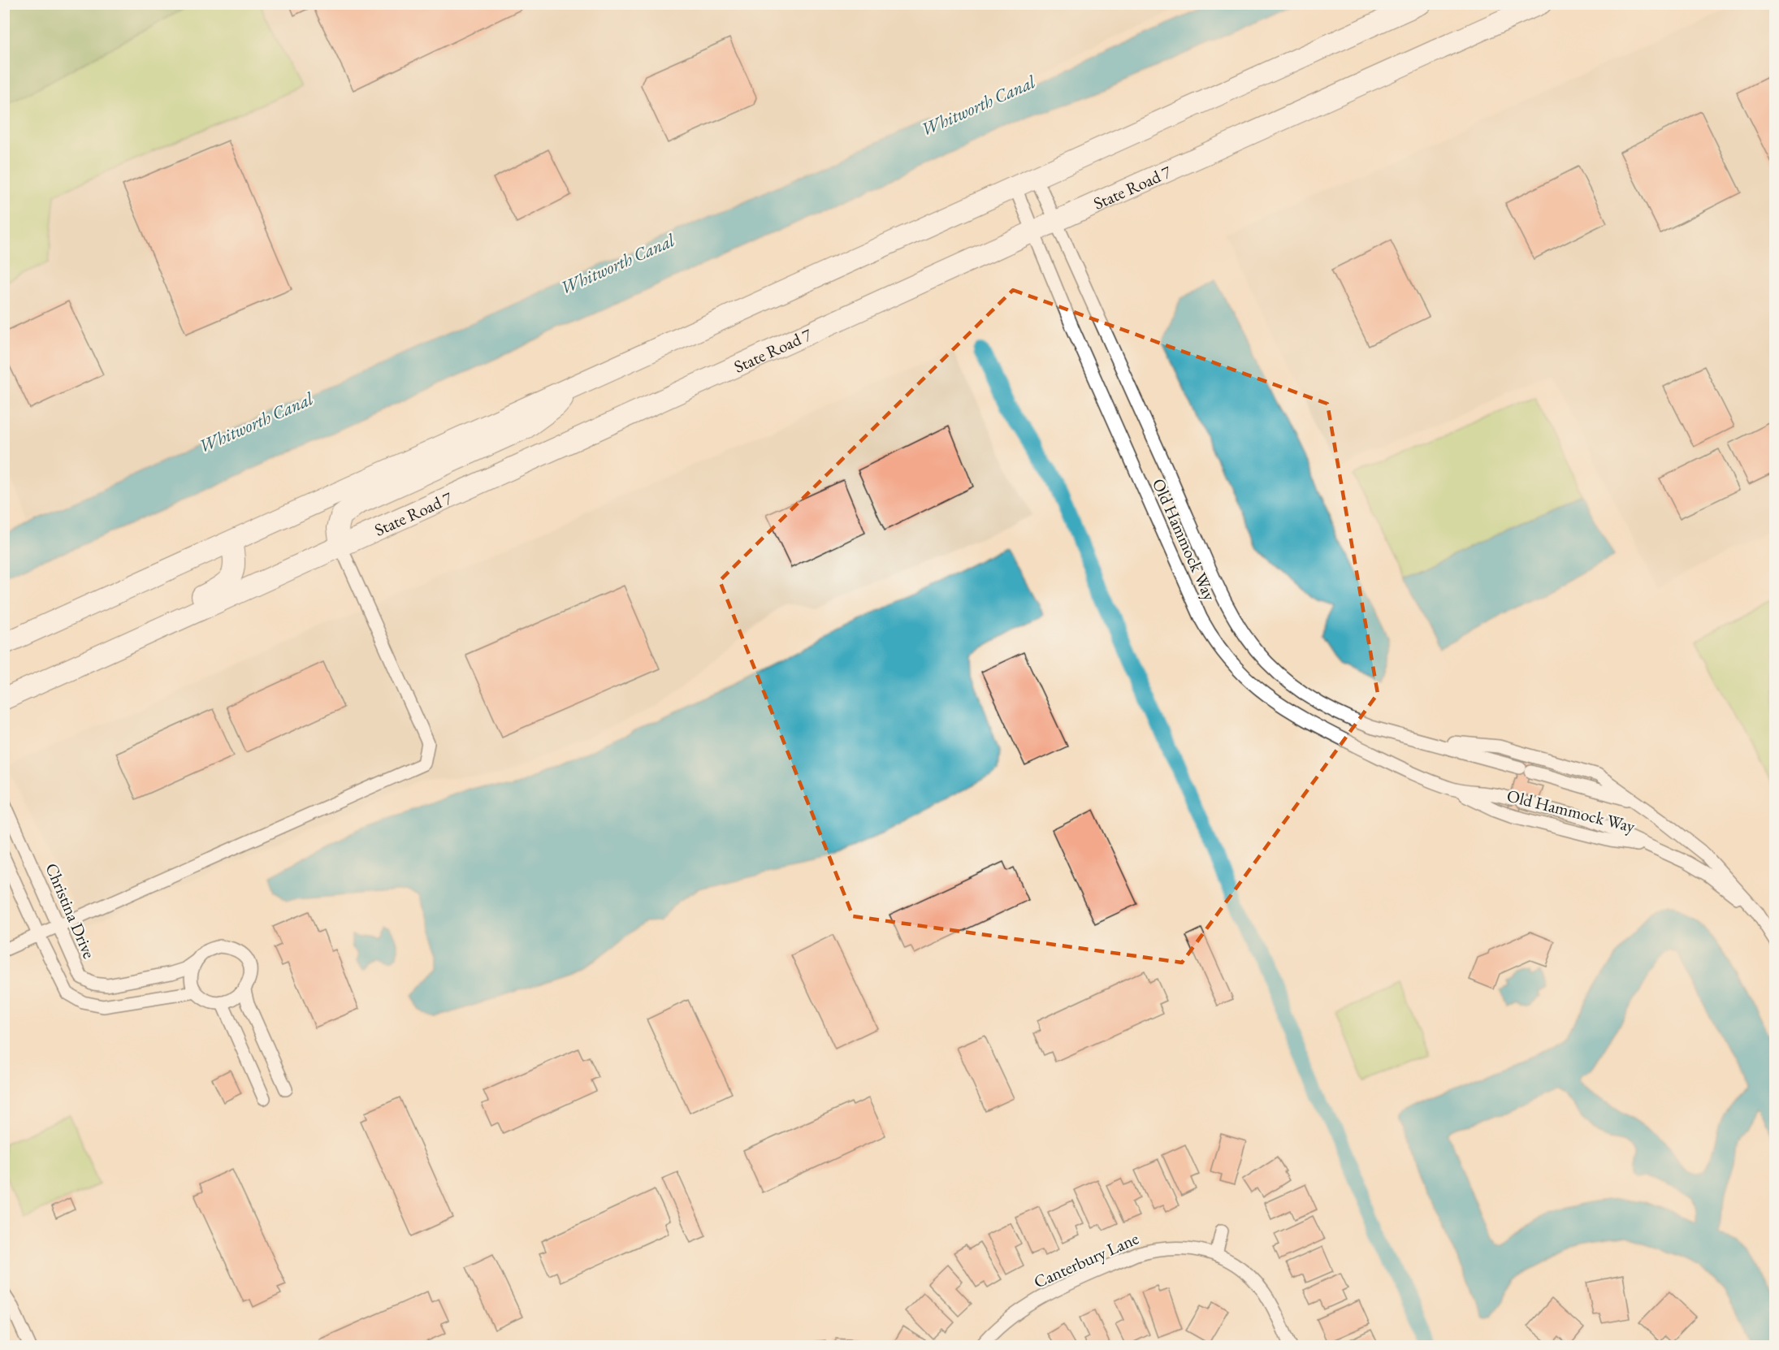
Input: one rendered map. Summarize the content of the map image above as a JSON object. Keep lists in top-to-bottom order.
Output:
{
  "streets": {
    "main road": ["State Road 7"],
    "street": ["Old Hammock Way", "Christina Drive", "Canterbury Lane"]
  },
  "crossings": [
    ["State Road 7", "Old Hammock Way"]
  ],
  "water": ["Whitworth Canal"]
}
